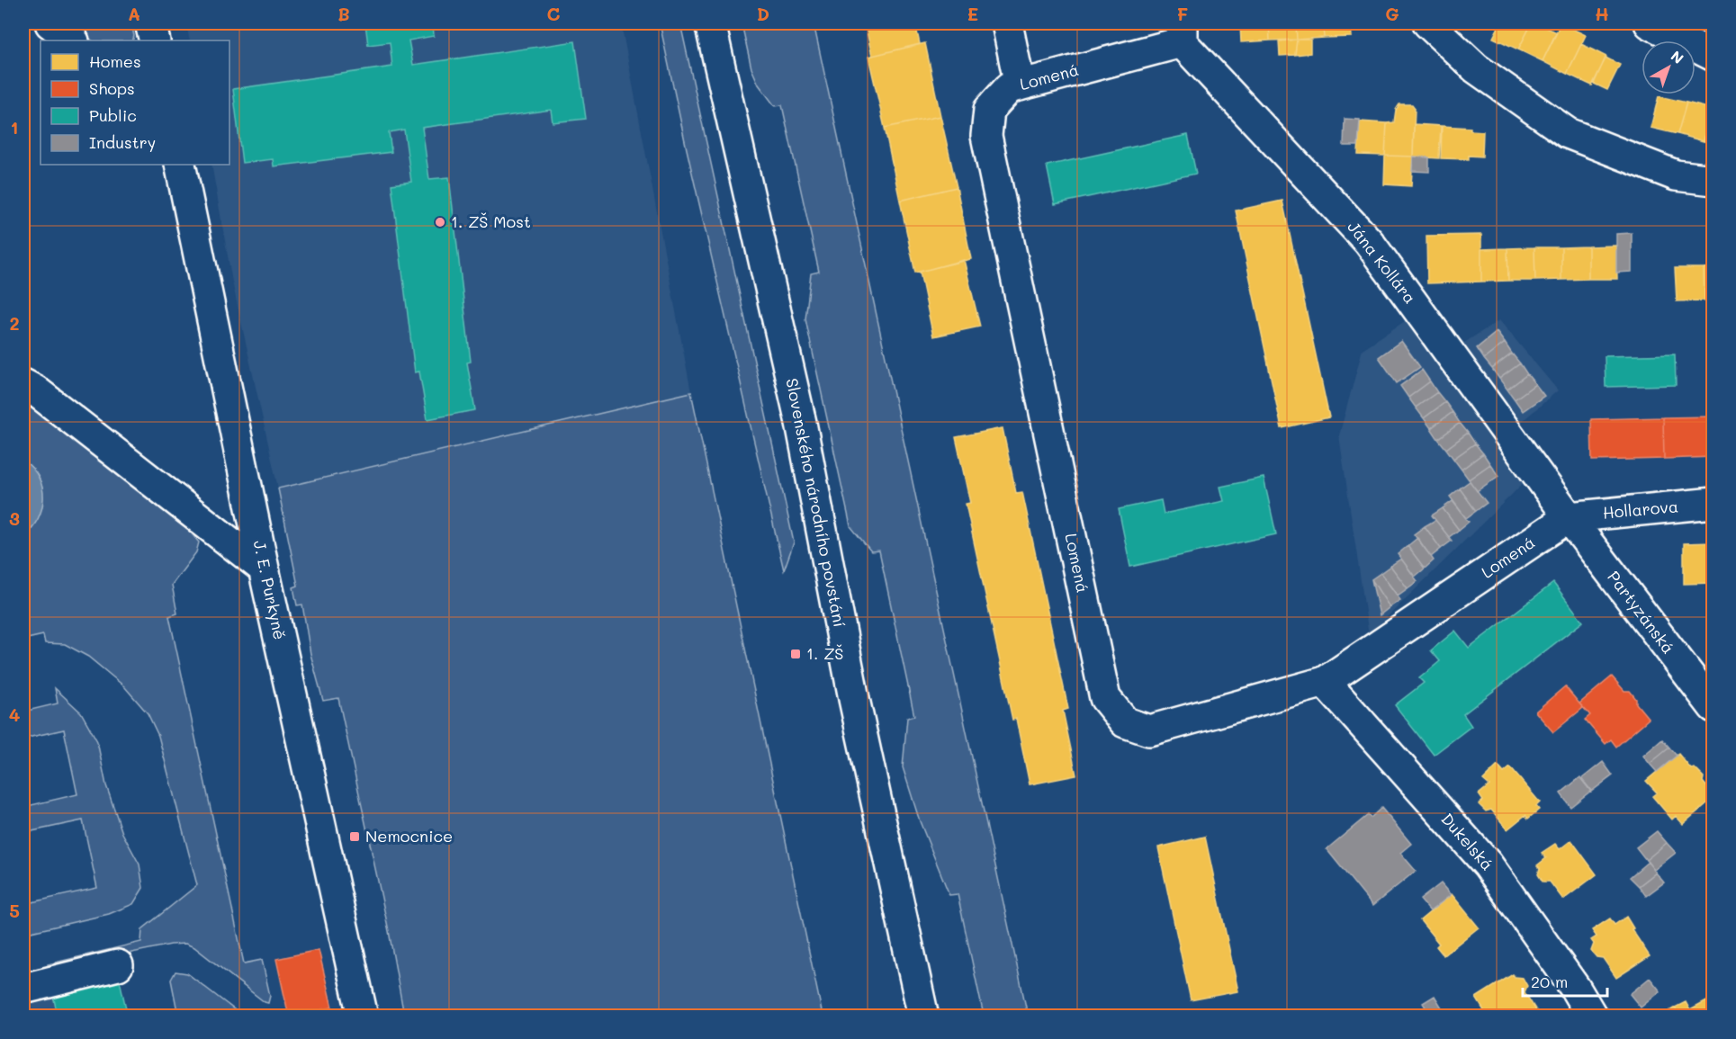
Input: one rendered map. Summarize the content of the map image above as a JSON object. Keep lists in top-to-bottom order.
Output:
{
  "streets": {
    "street": [
      "Lomená",
      "Jána Kollára",
      "Slovenského národního povstání",
      "Hollarova",
      "J. E. Purkyně",
      "Partyzánská",
      "Dukelská"
    ]
  },
  "crossings": [
    ["Lomená", "Jána Kollára"],
    ["Lomená", "Hollarova"],
    ["Lomená", "Partyzánská"],
    ["Lomená", "Dukelská"],
    ["Jána Kollára", "Hollarova"],
    ["Jána Kollára", "Partyzánská"],
    ["Hollarova", "Partyzánská"]
  ],
  "places": {
    "other": ["1. ZŠ Most"],
    "transit": ["1. ZŠ", "Nemocnice"]
  },
  "legend": [
    "Homes",
    "Shops",
    "Public",
    "Industry"
  ],
  "scale_bar": "20 m",
  "north": "top right",
  "grid": {
    "columns": [
      "A",
      "B",
      "C",
      "D",
      "E",
      "F",
      "G",
      "H"
    ],
    "rows": [
      "1",
      "2",
      "3",
      "4",
      "5"
    ]
  }
}
